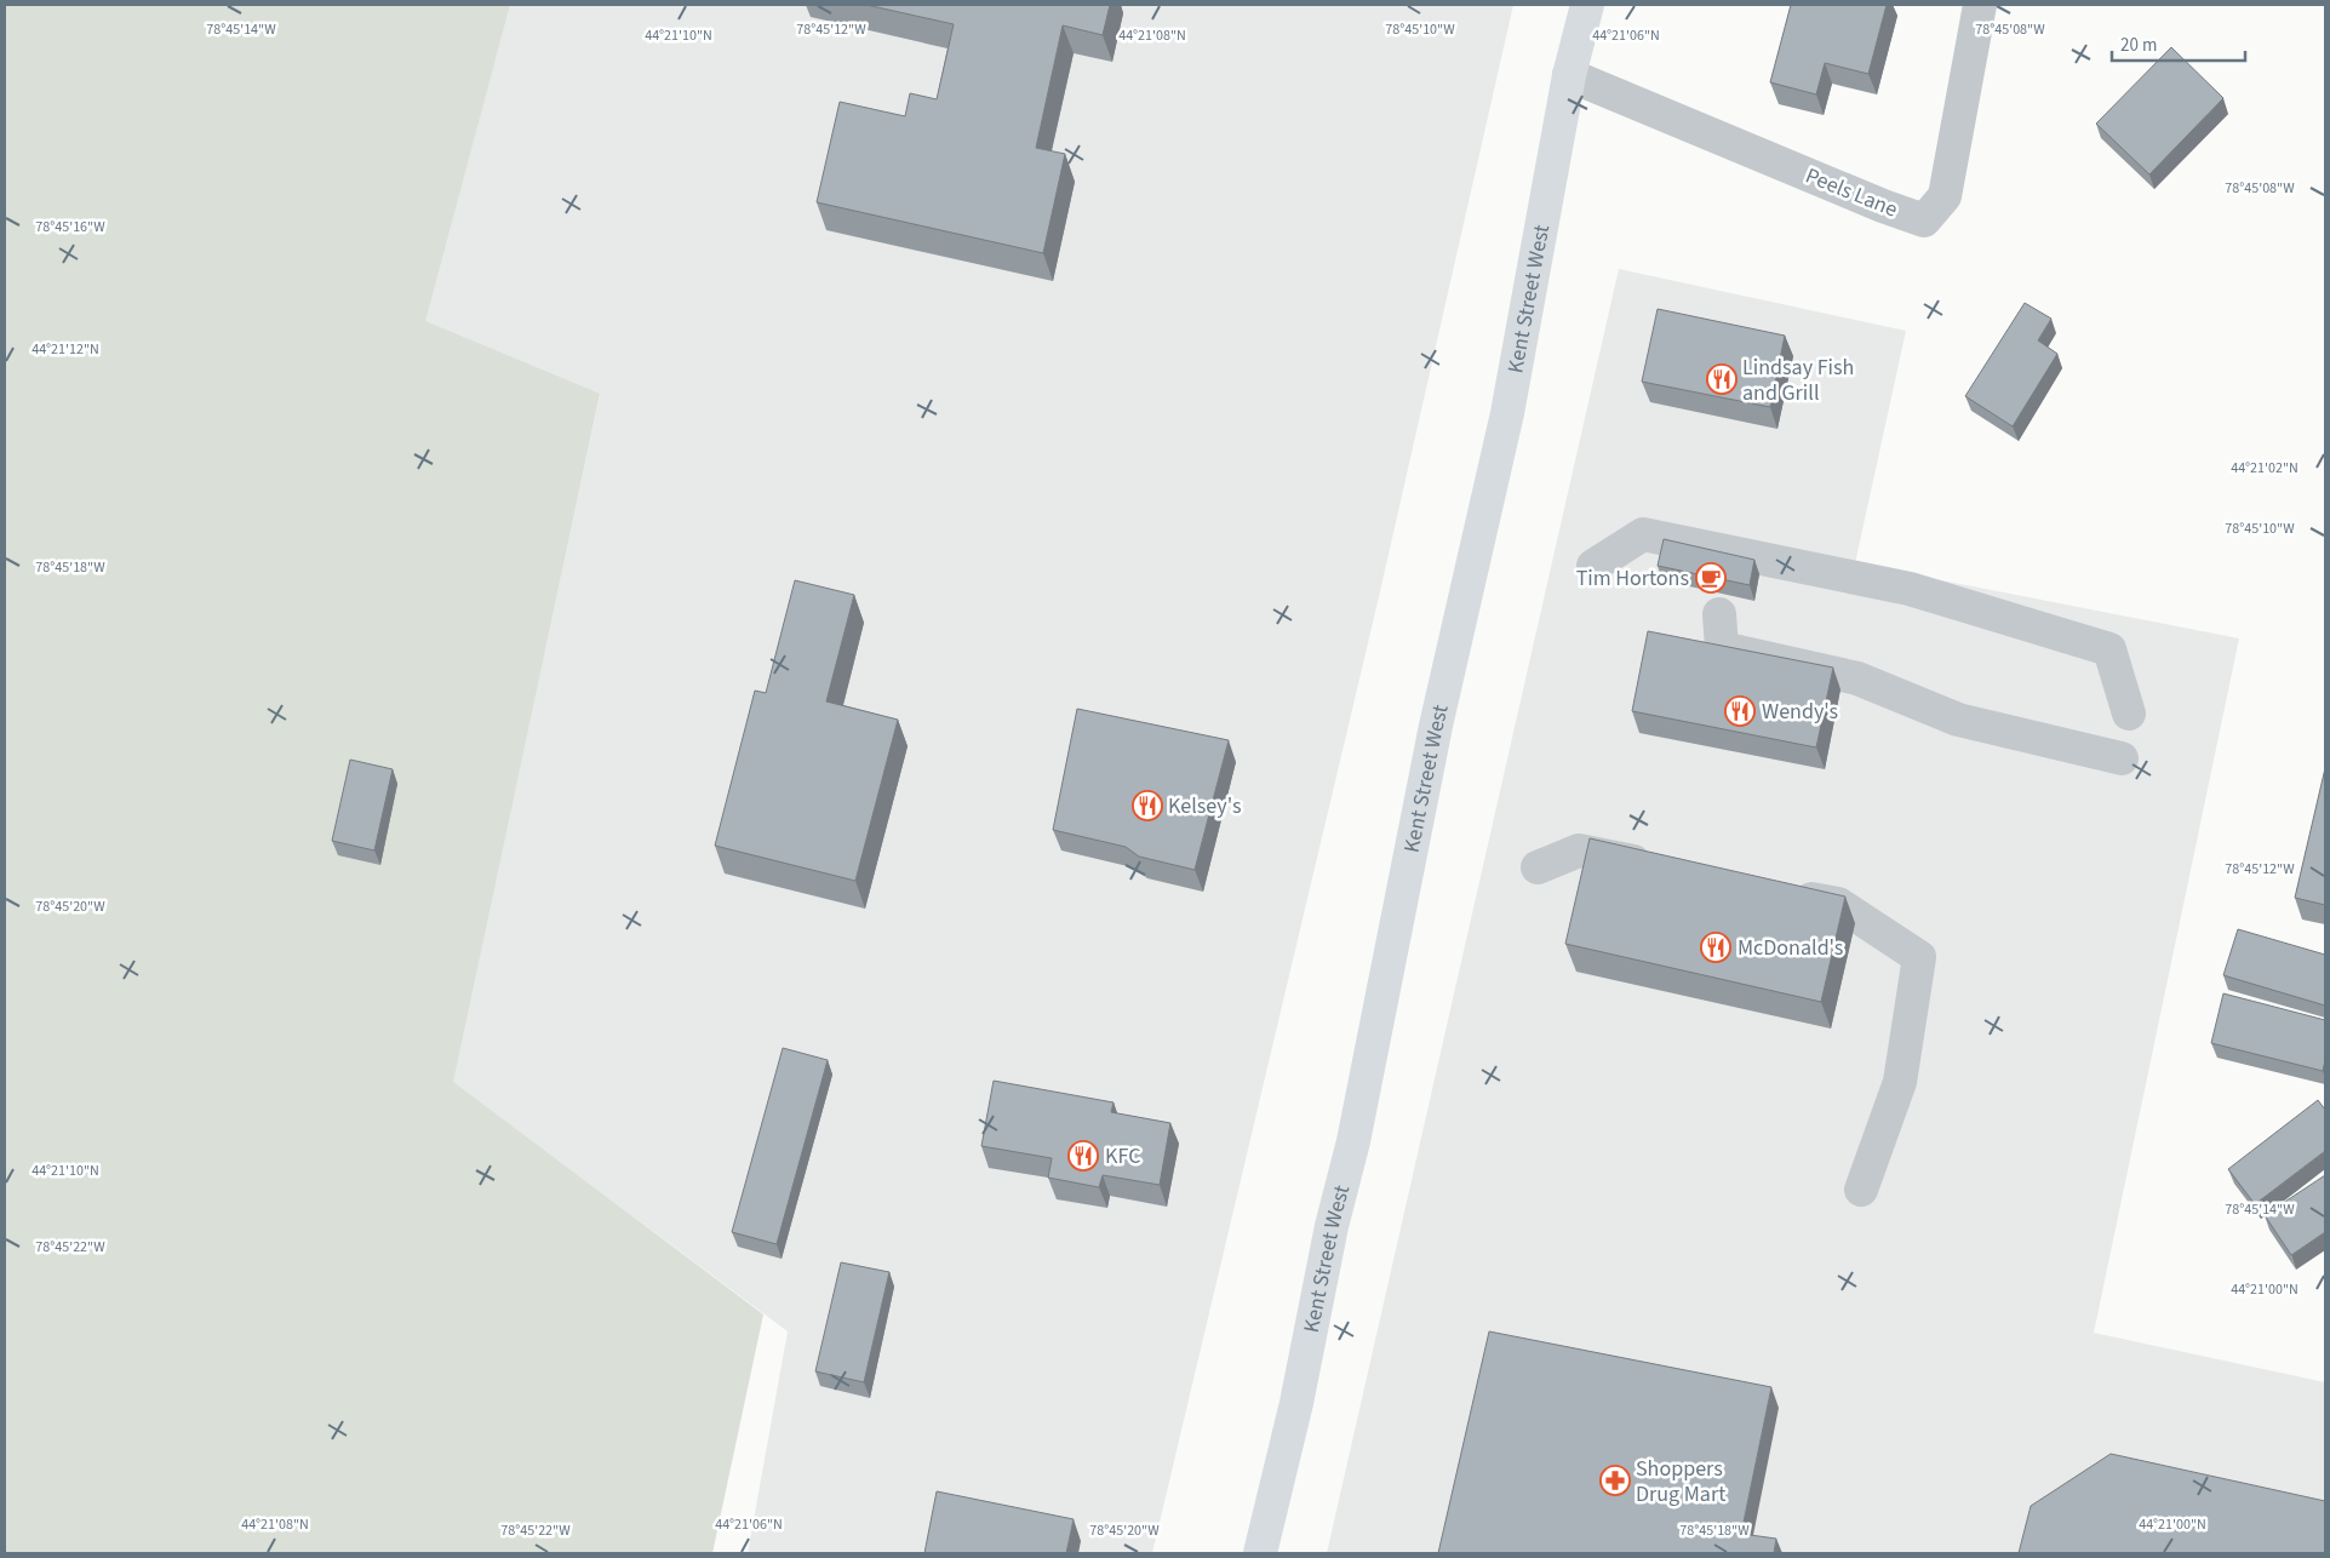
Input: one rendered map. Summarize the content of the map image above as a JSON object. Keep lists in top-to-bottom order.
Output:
{
  "streets": {
    "main road": ["Kent Street West"],
    "street": ["Peels Lane"]
  },
  "crossings": [
    ["Peels Lane", "Kent Street West"]
  ],
  "places": {
    "restaurant": [
      "Lindsay Fish and Grill",
      "Wendy's",
      "Kelsey's",
      "McDonald's",
      "KFC"
    ],
    "cafe": ["Tim Hortons"],
    "pharmacy": ["Shoppers Drug Mart"]
  },
  "scale_bar": "20 m",
  "coordinates": [
    "78°45'14\"W",
    "78°45'12\"W",
    "78°45'10\"W",
    "78°45'08\"W",
    "44°21'10\"N",
    "44°21'08\"N",
    "44°21'06\"N",
    "78°45'16\"W",
    "44°21'12\"N",
    "44°21'02\"N",
    "78°45'18\"W",
    "78°45'20\"W",
    "78°45'22\"W",
    "44°21'00\"N"
  ]
}
